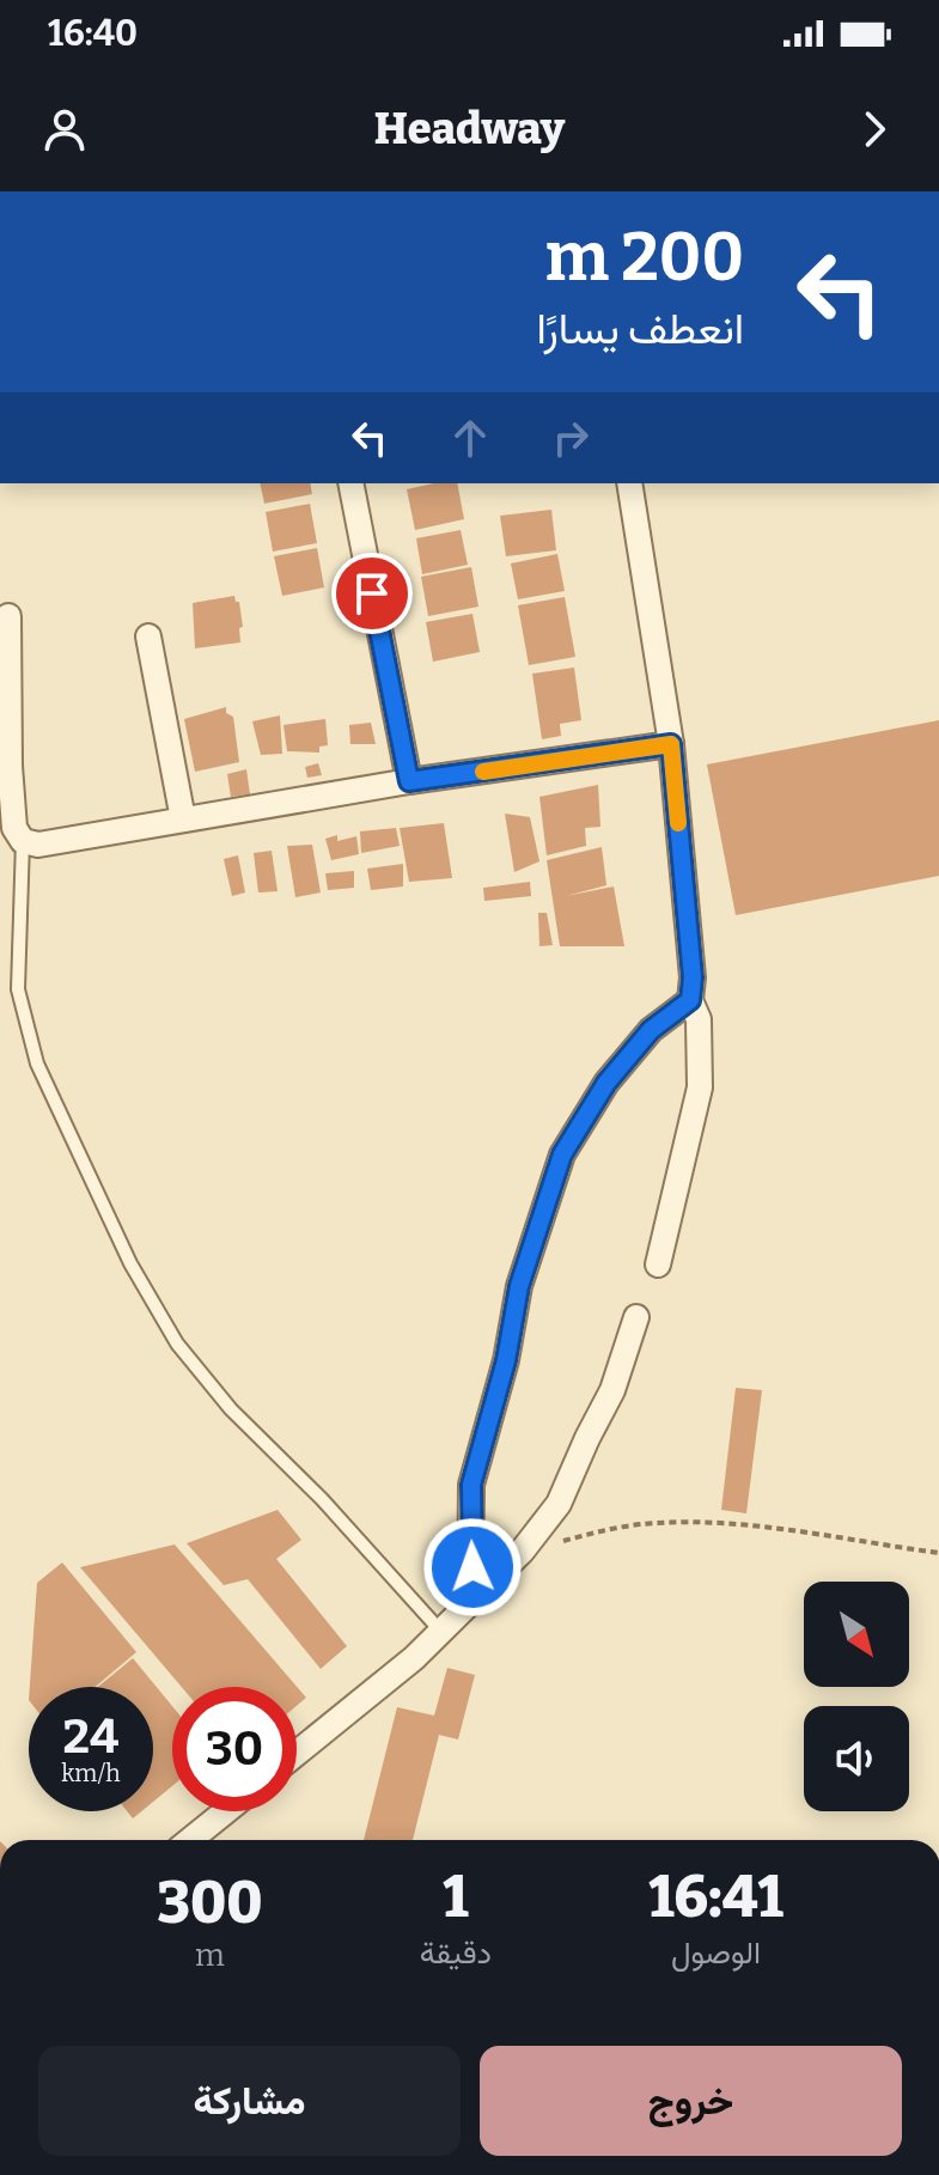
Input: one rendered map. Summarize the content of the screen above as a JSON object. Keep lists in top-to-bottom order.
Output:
{
  "north": "bottom right",
  "page": {
    "status": "16:40",
    "header": "Headway",
    "turn": ["200 m", "انعطف يسارًا"],
    "speed": "24 km/h",
    "limit": "30",
    "eta": [
      "16:41",
      "الوصول",
      "1",
      "دقيقة",
      "300",
      "m"
    ],
    "buttons": ["خروج", "مشاركة"]
  }
}
